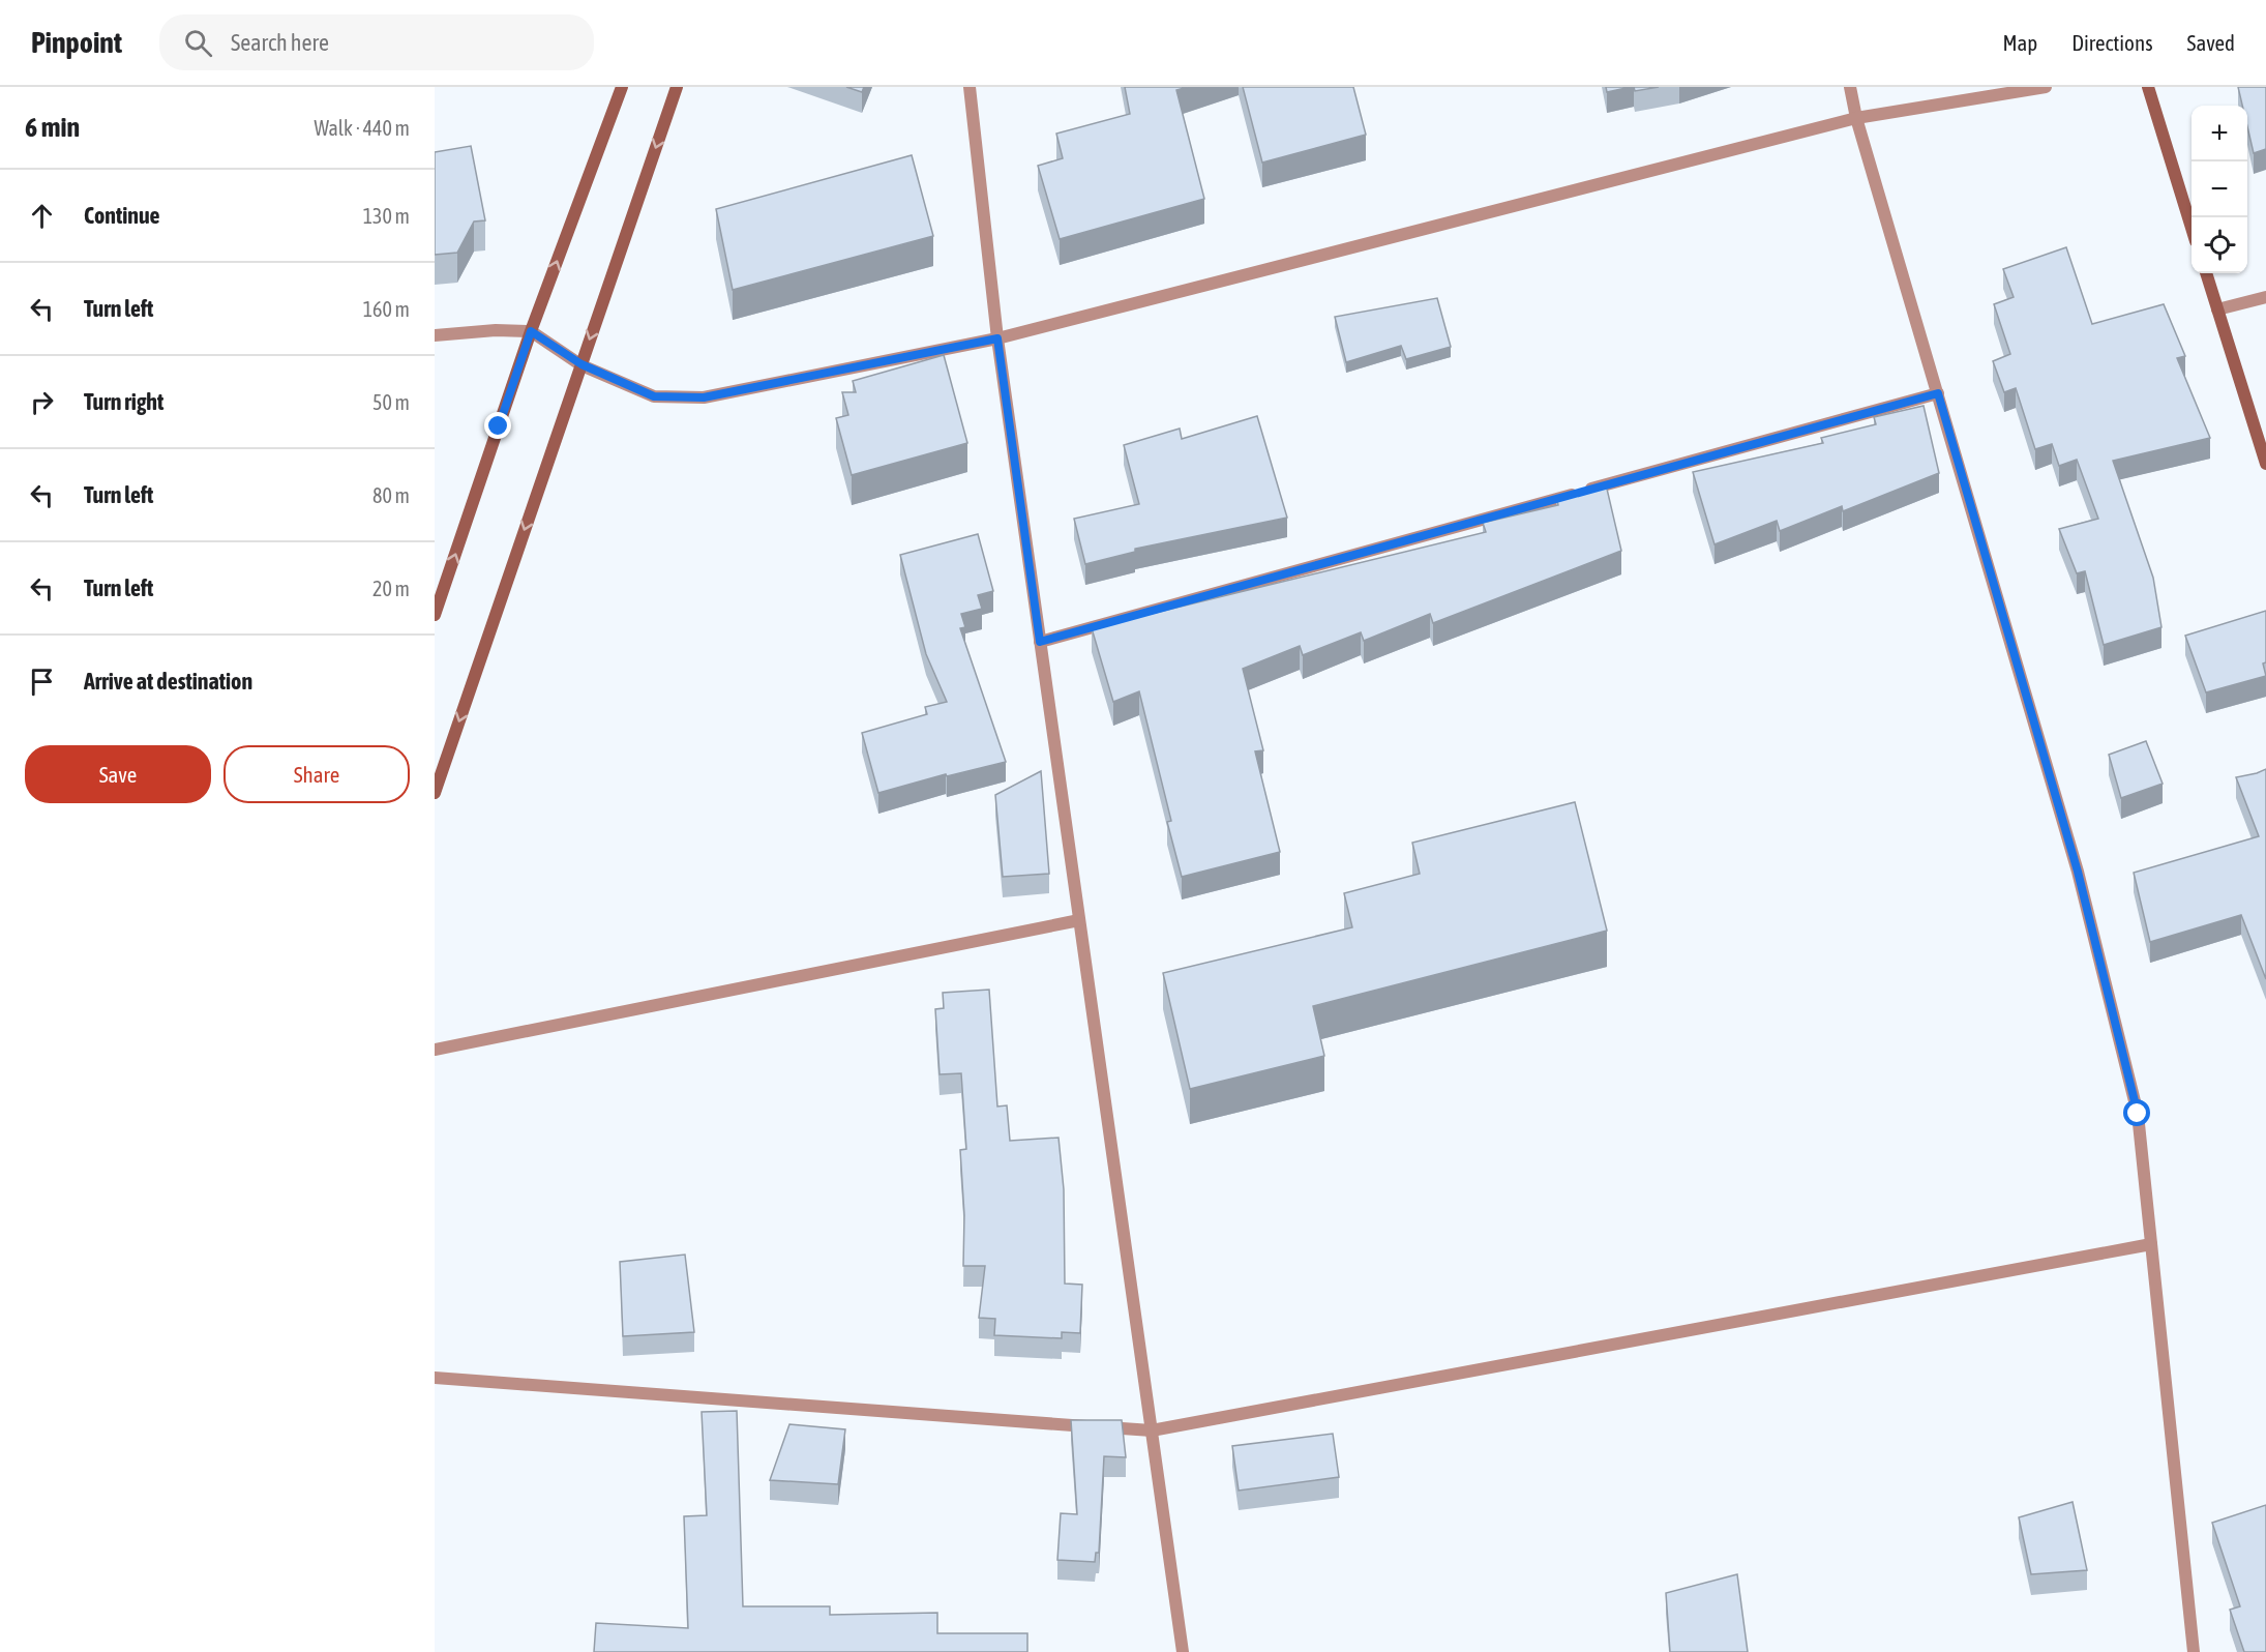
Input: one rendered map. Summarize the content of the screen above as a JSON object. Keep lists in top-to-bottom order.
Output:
{
  "page": {
    "header": "Pinpoint",
    "search": "Search here",
    "nav": ["Map", "Directions", "Saved"],
    "heading": ["6 min", "Walk · 440 m"],
    "map_buttons": ["+", "−"],
    "list": [
      ["Continue", "130 m"],
      ["Turn left", "160 m"],
      ["Turn right", "50 m"],
      ["Turn left", "80 m"],
      ["Turn left", "20 m"],
      "Arrive at destination"
    ],
    "buttons": ["Save", "Share"]
  }
}
